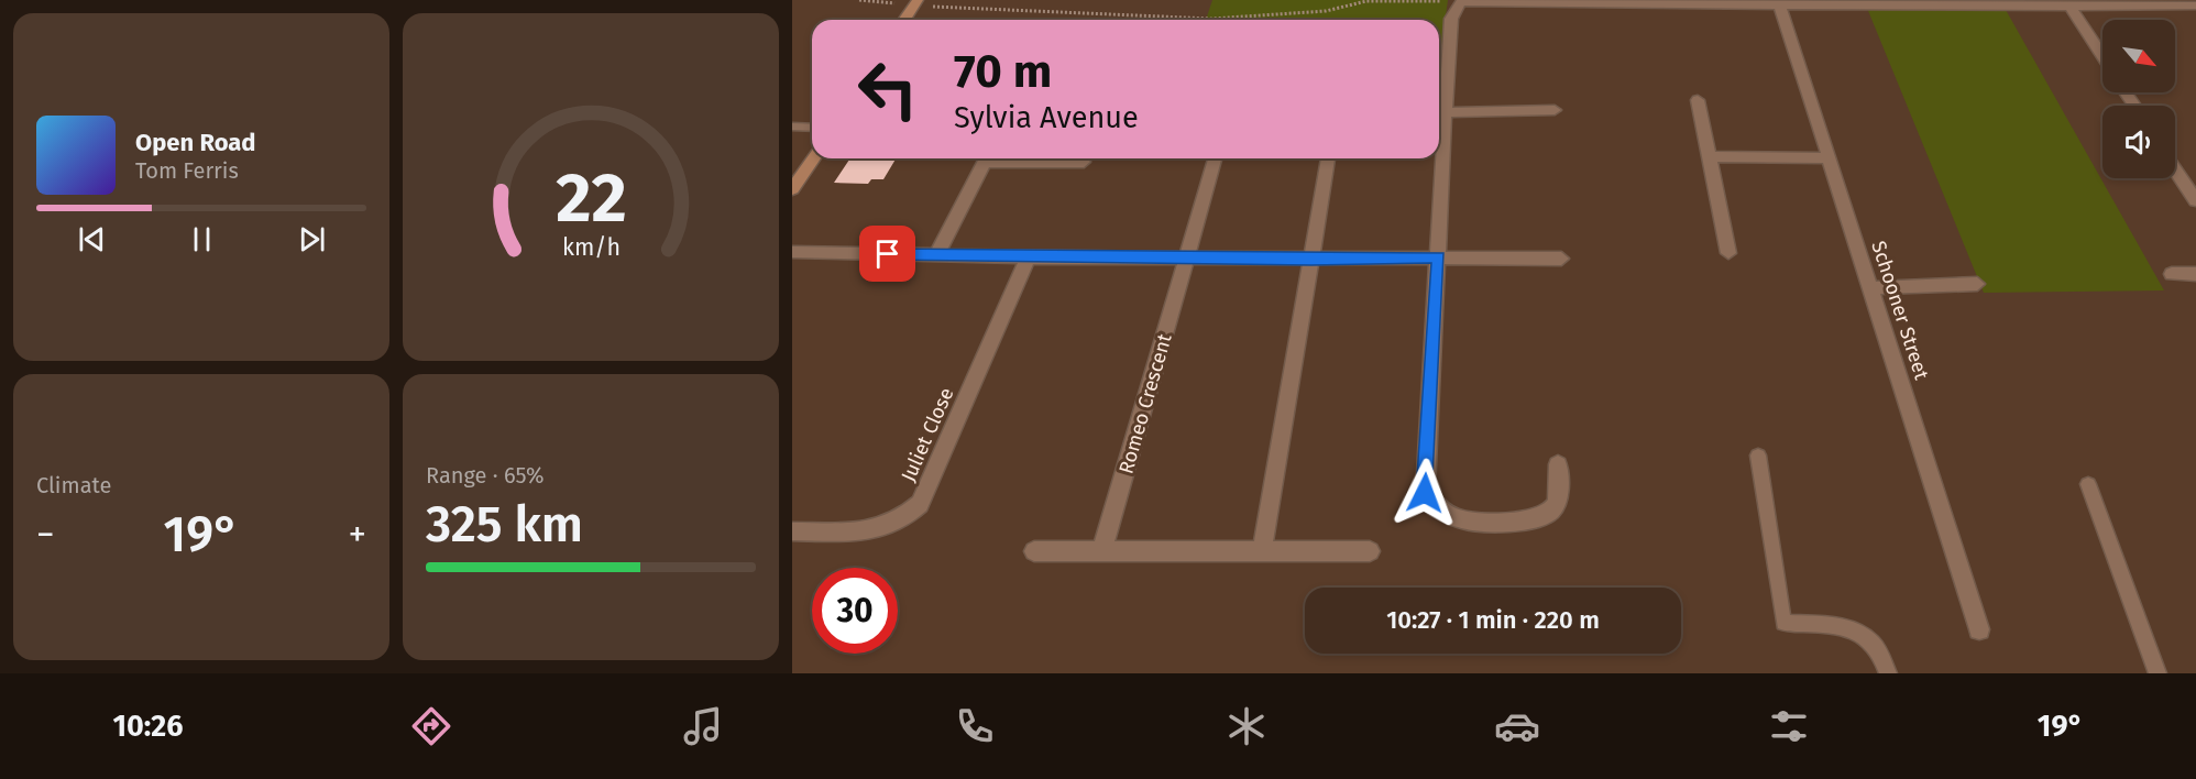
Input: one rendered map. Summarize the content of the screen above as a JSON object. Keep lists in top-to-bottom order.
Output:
{
  "streets": {
    "street": ["Schooner Street", "Romeo Crescent", "Juliet Close"]
  },
  "north": "bottom right",
  "page": {
    "turn": ["70 m", "Sylvia Avenue"],
    "song": ["Open Road", "Tom Ferris"],
    "tile": [
      "Climate",
      ["Range · 65%", "325 km"]
    ],
    "heat": ["−", "19°", "+"],
    "limit": "30",
    "trip": "10:27 · 1 min · 220 m",
    "tabs": ["10:26", "19°"],
    "gauge": ["22", "km/h"]
  }
}
